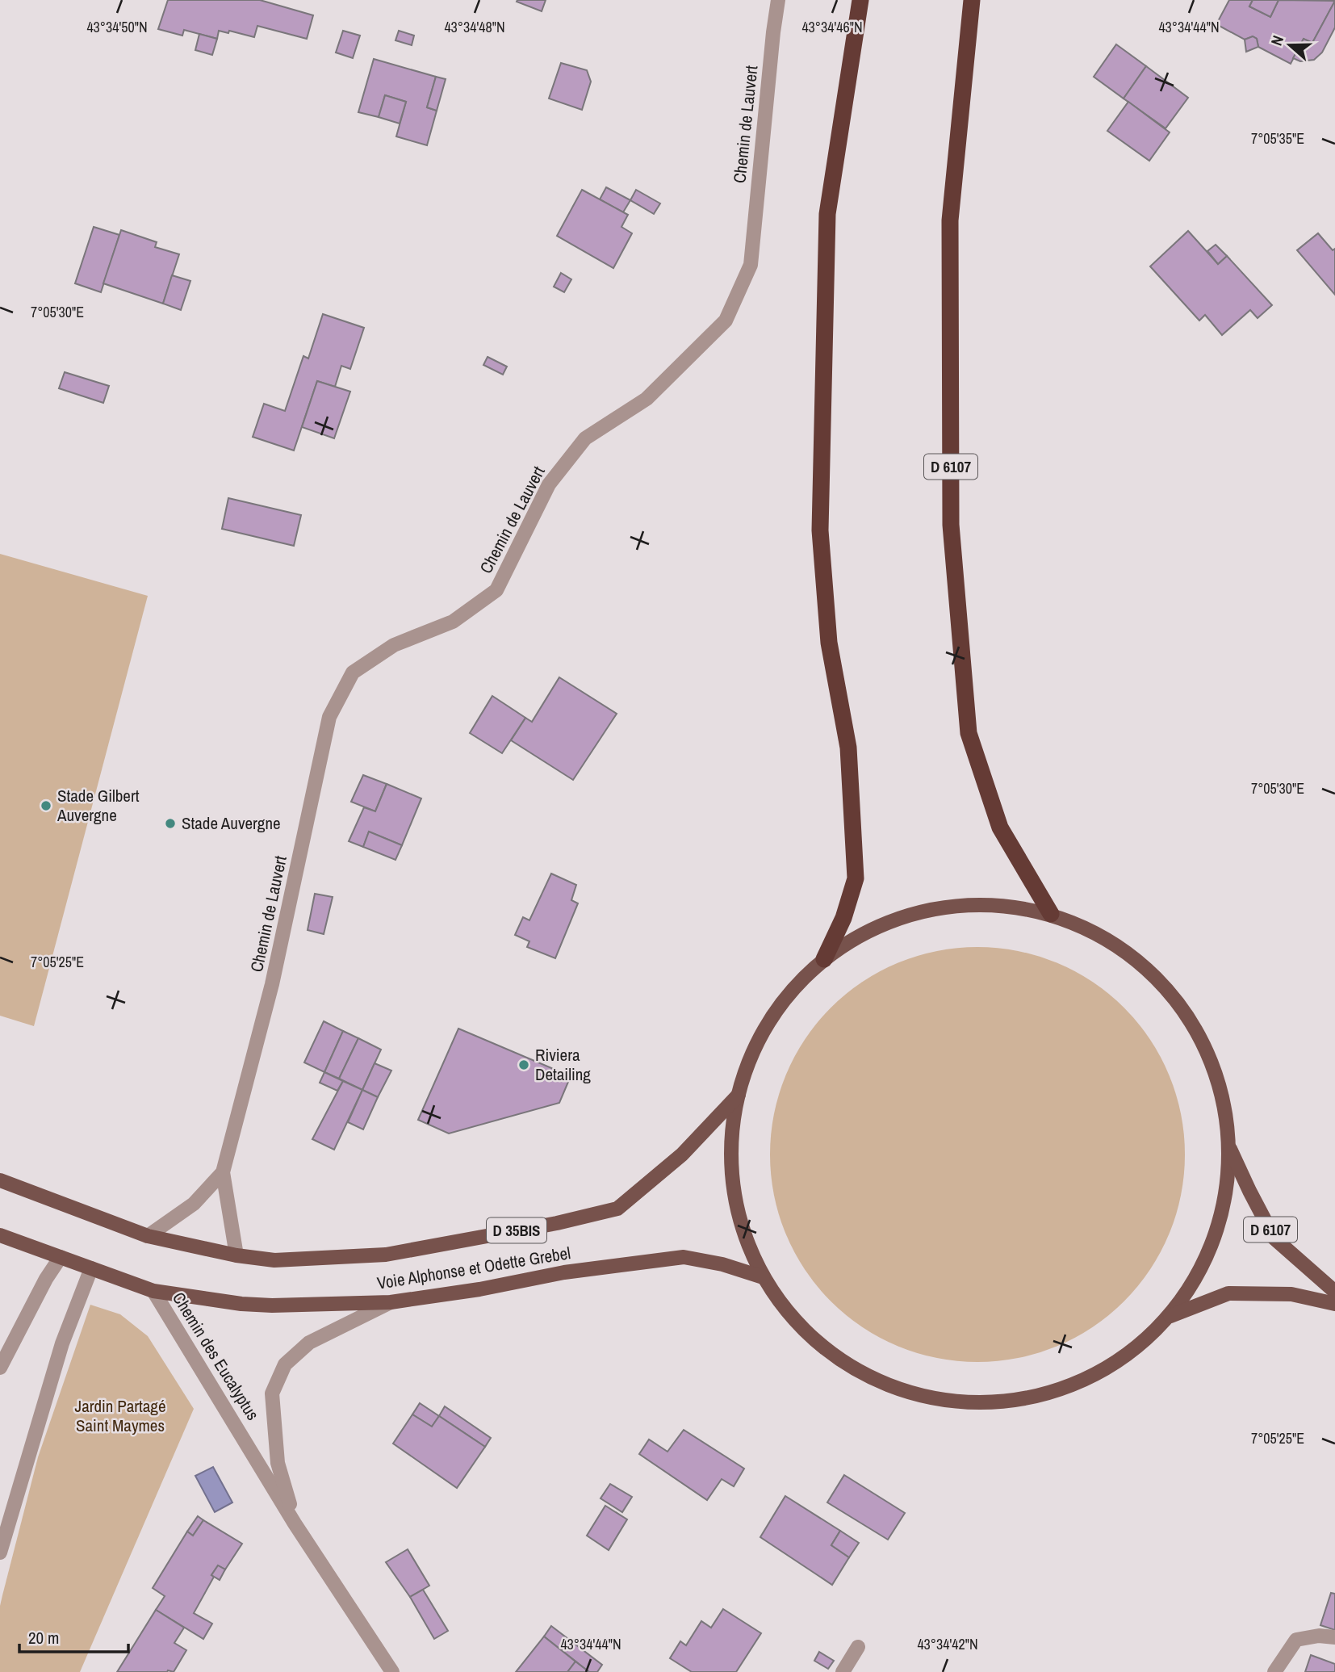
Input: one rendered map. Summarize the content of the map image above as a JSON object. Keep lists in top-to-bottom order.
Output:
{
  "streets": {
    "highway": ["D 6107"],
    "main road": ["D 35BIS", "Voie Alphonse et Odette Grebel", "Chemin des Eucalyptus"],
    "street": ["Chemin de Lauvert"]
  },
  "crossings": [
    ["Chemin de Lauvert", "D 35BIS"],
    ["Voie Alphonse et Odette Grebel", "Chemin des Eucalyptus"]
  ],
  "parks": ["Jardin Partagé Saint Maymes"],
  "places": ["Stade Gilbert Auvergne", "Stade Auvergne", "Riviera Detailing"],
  "scale_bar": "20 m",
  "north": "left",
  "coordinates": [
    "43°34'50\"N",
    "43°34'48\"N",
    "43°34'46\"N",
    "43°34'44\"N",
    "7°05'35\"E",
    "7°05'30\"E",
    "7°05'25\"E",
    "43°34'42\"N"
  ]
}
